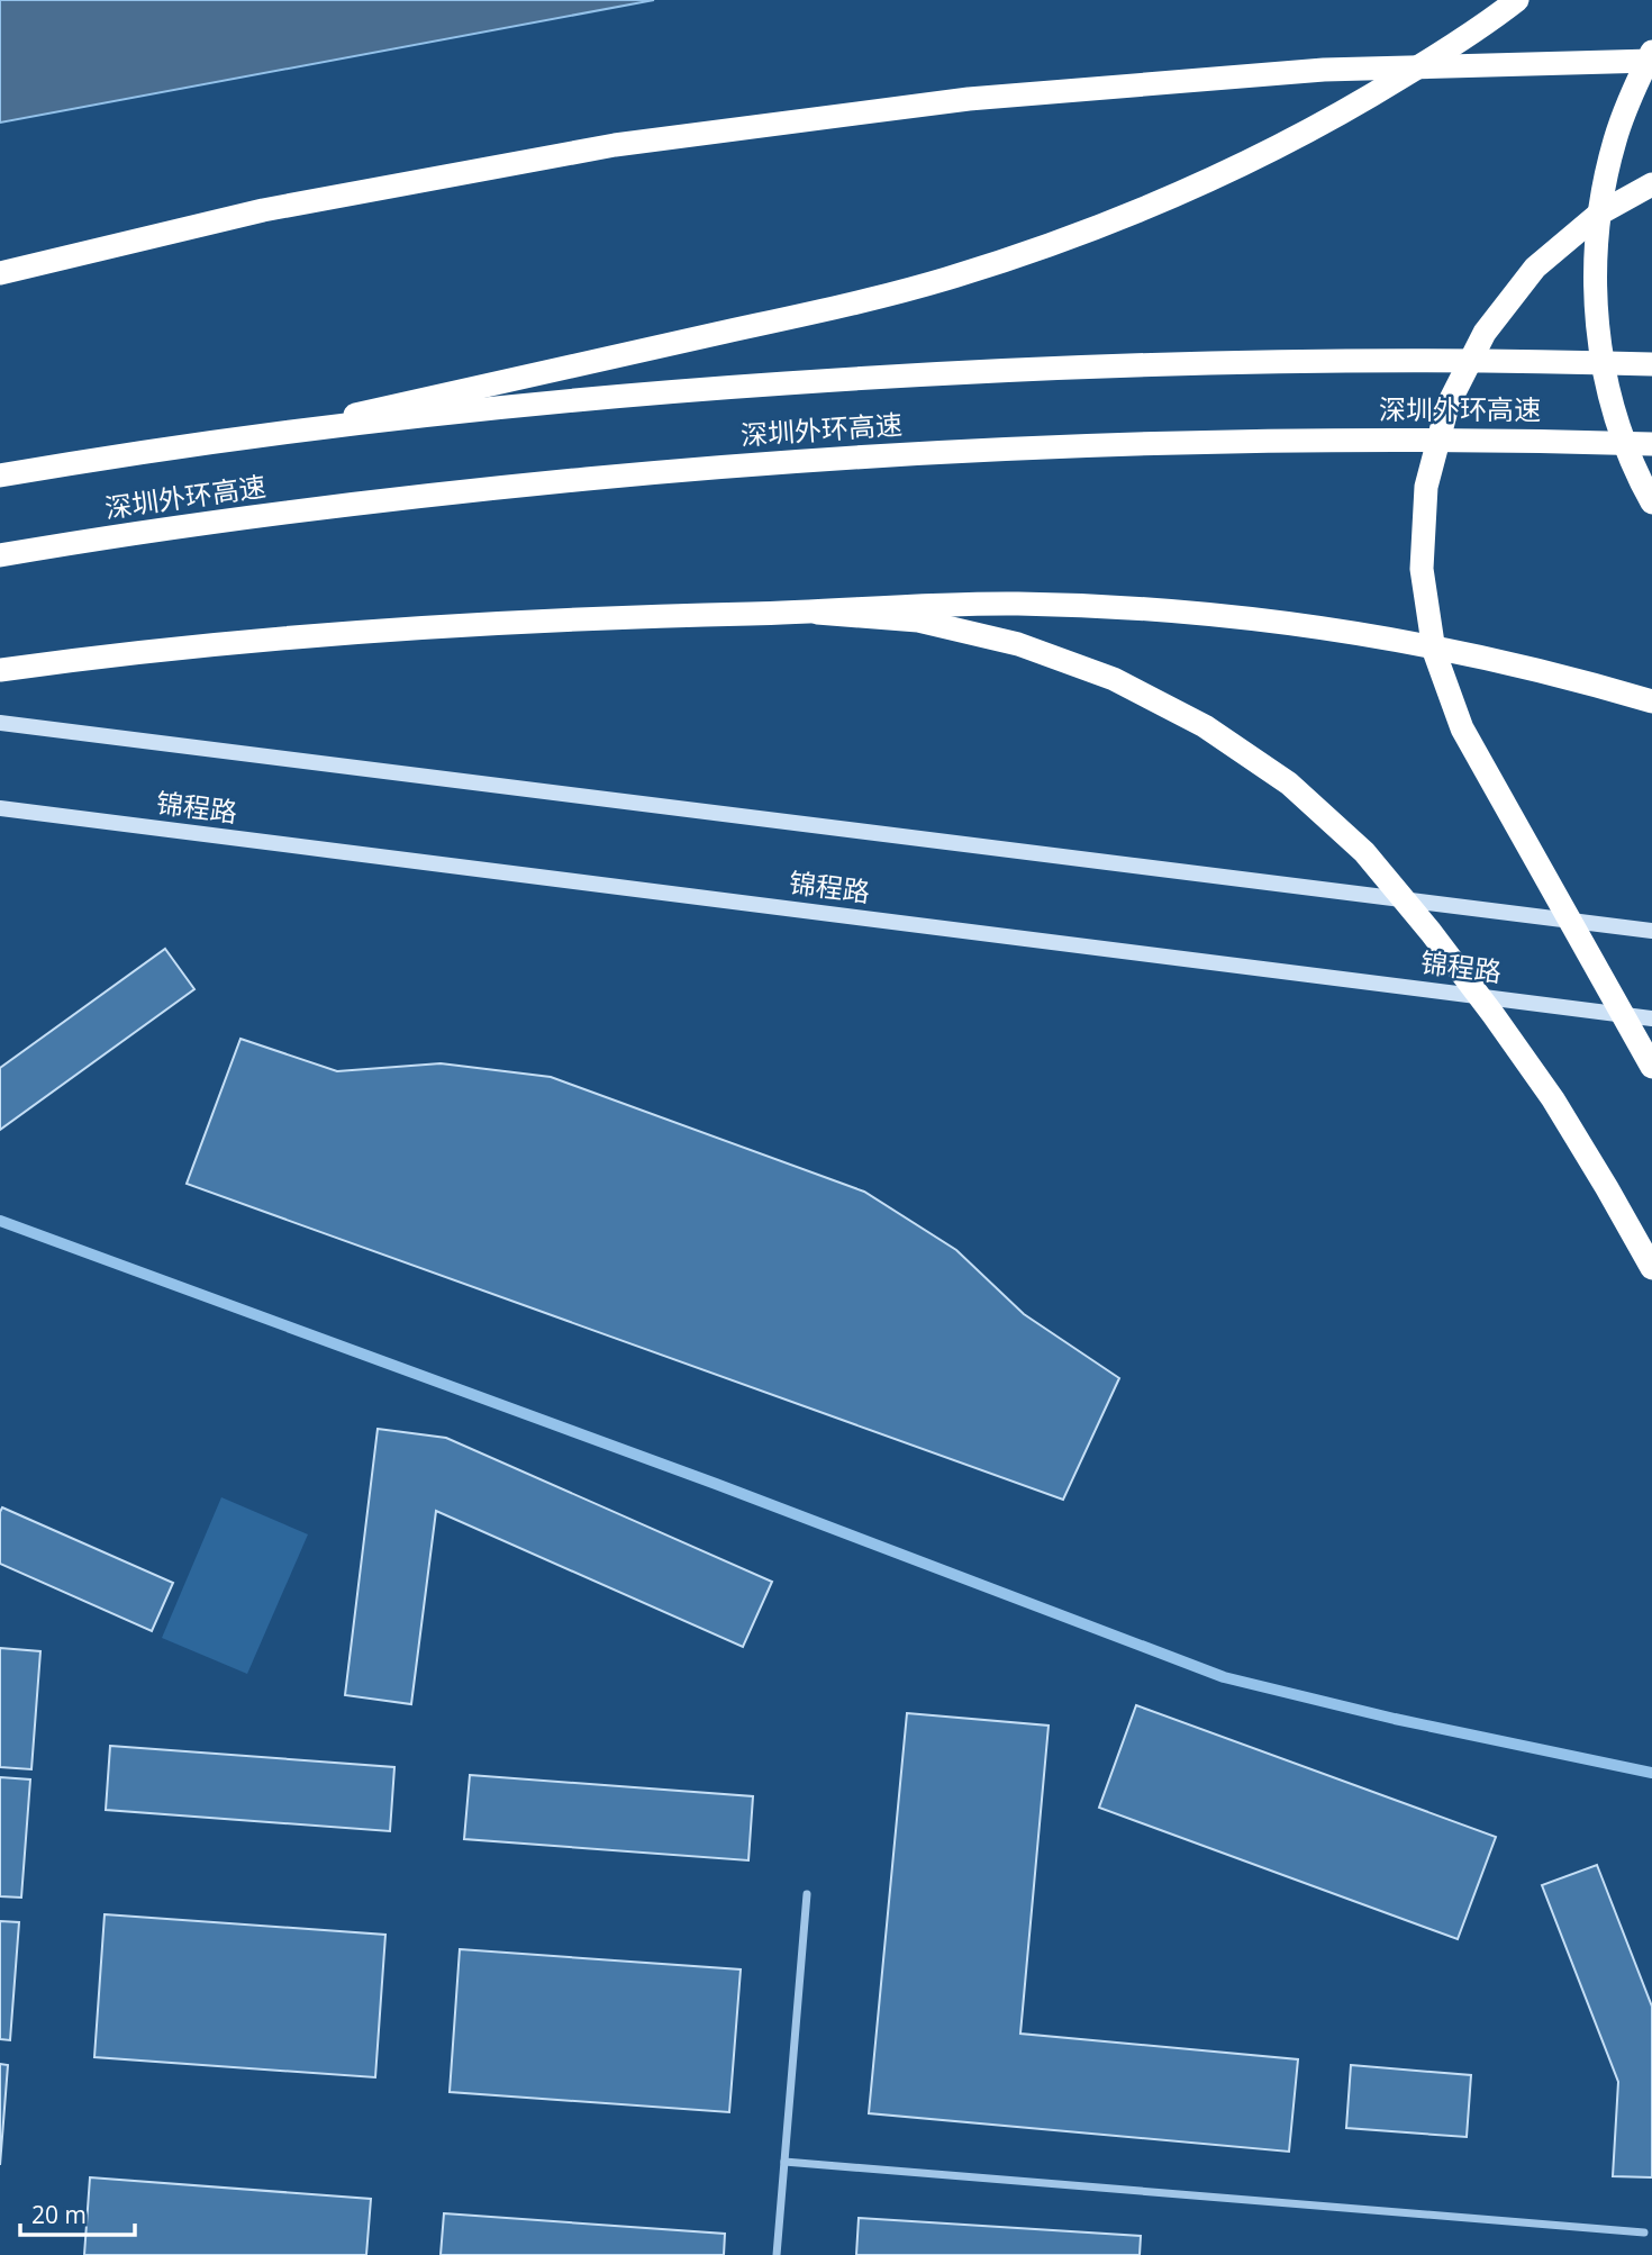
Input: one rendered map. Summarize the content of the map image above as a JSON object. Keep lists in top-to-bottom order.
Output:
{
  "streets": {
    "highway": ["深圳外环高速"],
    "main road": ["锦程路"]
  },
  "scale_bar": "20 m"
}
